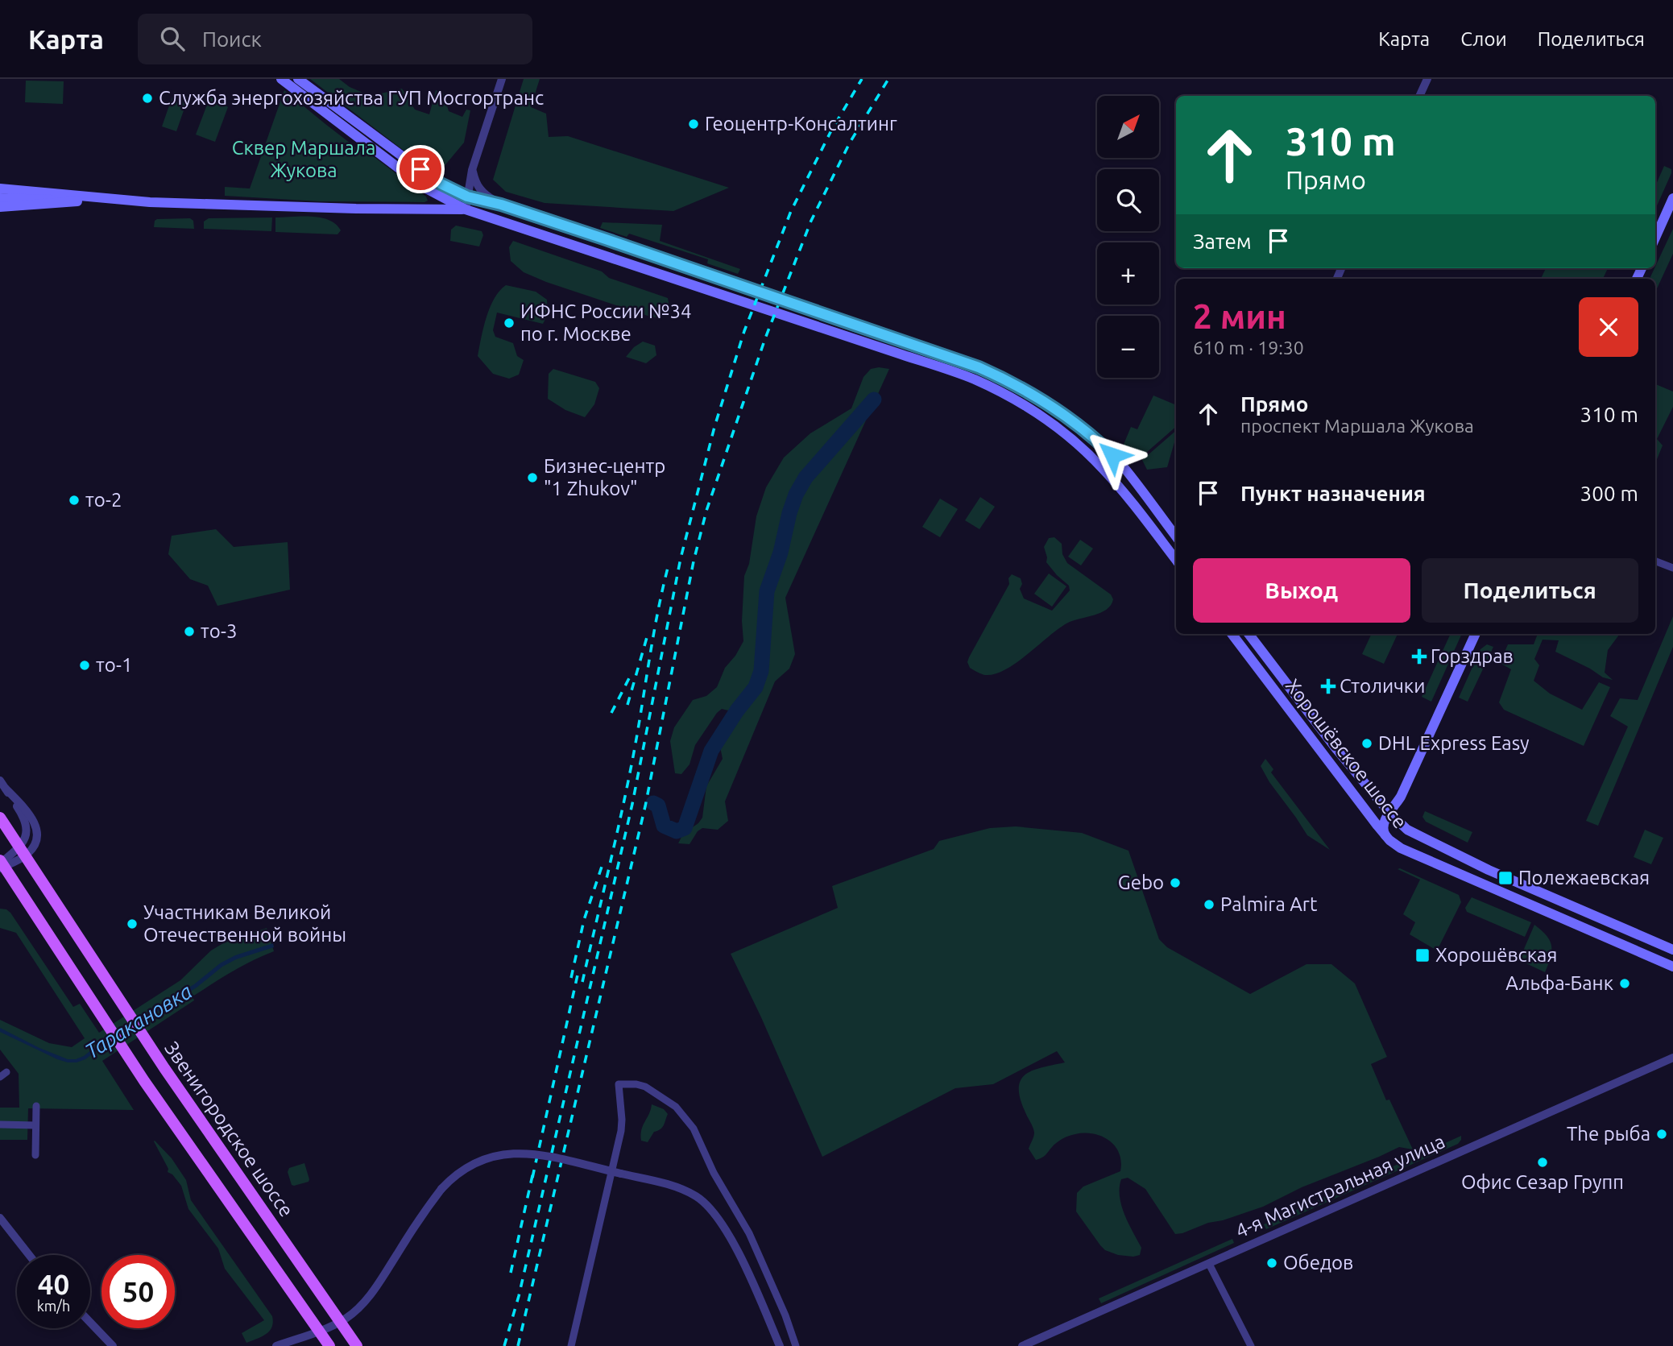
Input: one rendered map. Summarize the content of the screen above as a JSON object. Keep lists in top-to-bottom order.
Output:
{
  "streets": {
    "main road": ["Хорошёвское шоссе", "Звенигородское шоссе"],
    "street": ["4-я Магистральная улица"]
  },
  "water": ["Таракановка"],
  "parks": ["Сквер Маршала Жукова"],
  "places": {
    "other": [
      "Служба энергохозяйства ГУП Мосгортранс",
      "Геоцентр-Консалтинг",
      "ИФНС России №34 по г. Москве",
      "Бизнес-центр \"1 Zhukov\"",
      "то-2",
      "то-3",
      "то-1",
      "DHL Express Easy",
      "Gebo",
      "Palmira Art",
      "Участникам Великой Отечественной войны",
      "Альфа-Банк",
      "The рыба",
      "Офис Сезар Групп",
      "Обедов"
    ],
    "health": ["Горздрав", "Столички"],
    "transit": ["Полежаевская", "Хорошёвская"]
  },
  "north": "top right",
  "page": {
    "header": "Карта",
    "search": "Поиск",
    "nav": ["Карта", "Слои", "Поделиться"],
    "map_buttons": ["+", "−"],
    "turn": ["310 m", "Прямо"],
    "then": "Затем",
    "heading": ["2 мин", "610 m · 19:30"],
    "list": [
      {
        "name": "Прямо",
        "note": "проспект Маршала Жукова",
        "value": "310 m"
      },
      {
        "name": "Пункт назначения",
        "value": "300 m"
      }
    ],
    "buttons": ["Выход", "Поделиться"],
    "speed": "40 km/h",
    "limit": "50"
  }
}
